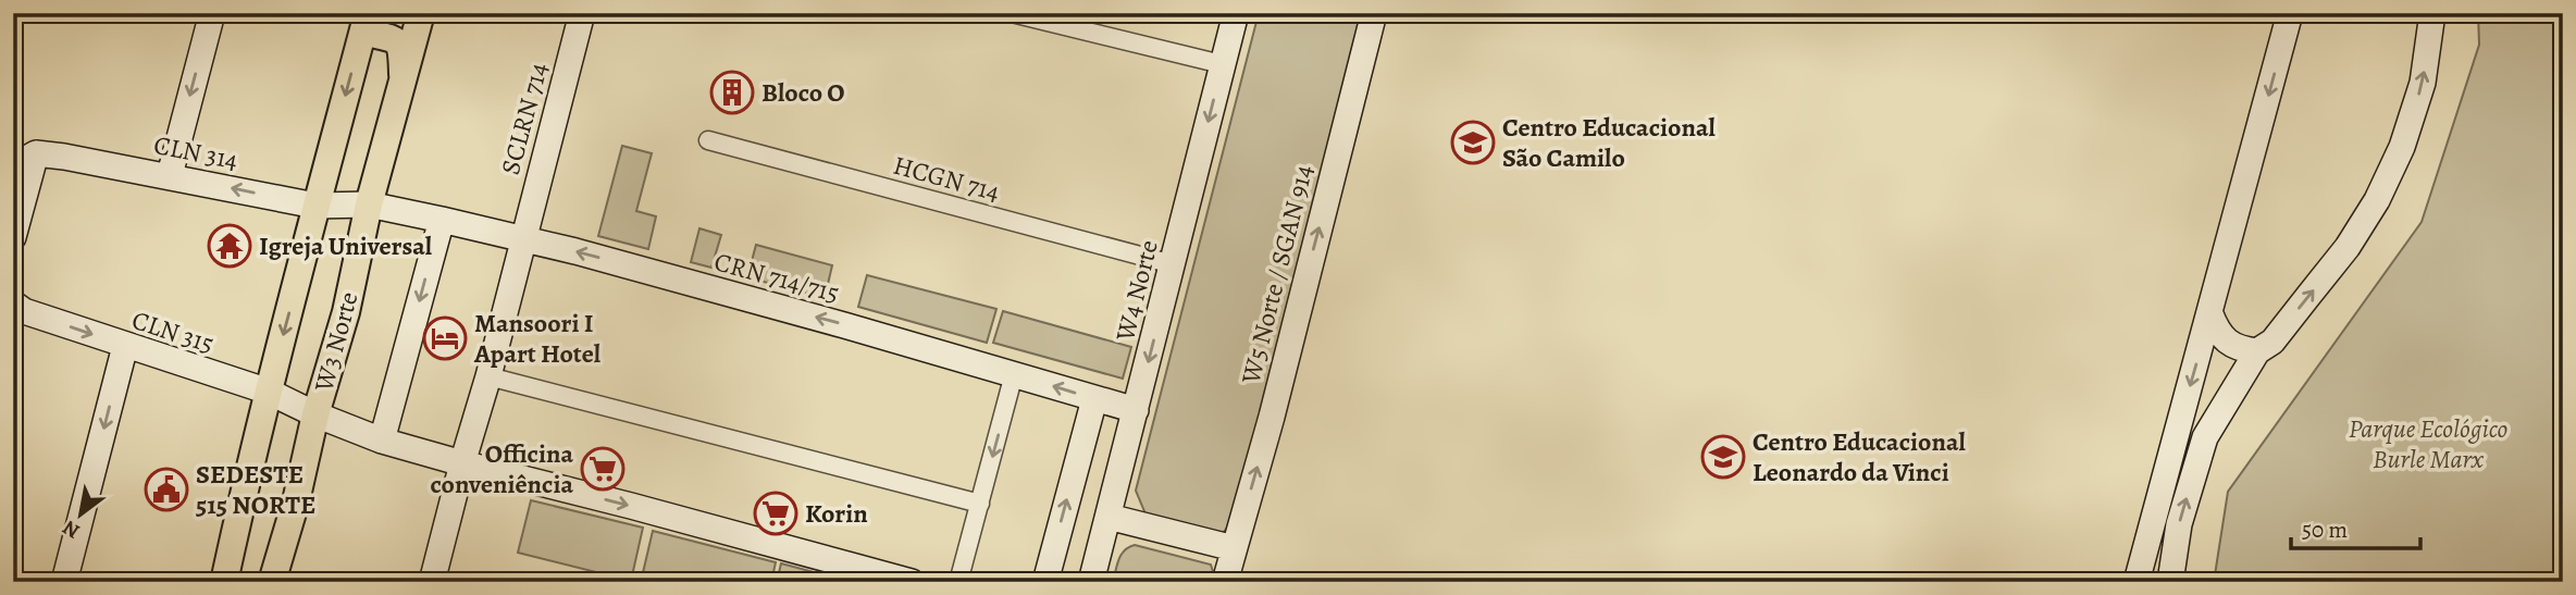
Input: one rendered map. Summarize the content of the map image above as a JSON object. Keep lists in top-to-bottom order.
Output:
{
  "streets": {
    "main road": ["W3 Norte"],
    "street": [
      "SCLRN 714",
      "CLN 314",
      "HCGN 714",
      "W5 Norte / SGAN 914",
      "CRN 714/715",
      "W4 Norte",
      "CLN 315"
    ]
  },
  "crossings": [
    ["SCLRN 714", "CRN 714/715"],
    ["CLN 314", "CRN 714/715"],
    ["CLN 314", "W3 Norte"],
    ["HCGN 714", "W4 Norte"],
    ["CRN 714/715", "W4 Norte"],
    ["CRN 714/715", "W3 Norte"],
    ["CLN 315", "W3 Norte"]
  ],
  "one_way": [
    "CLN 314",
    "W5 Norte / SGAN 914",
    "W4 Norte",
    "CLN 315"
  ],
  "parks": ["Parque Ecológico Burle Marx"],
  "places": {
    "building": ["Bloco O"],
    "school or university": ["Centro Educacional São Camilo", "Centro Educacional Leonardo da Vinci"],
    "temple": ["Igreja Universal"],
    "hotel": ["Mansoori I Apart Hotel"],
    "supermarket": ["Officina conveniência", "Korin"],
    "public building": ["SEDESTE 515 NORTE"]
  },
  "scale_bar": "50 m",
  "north": "bottom left"
}
